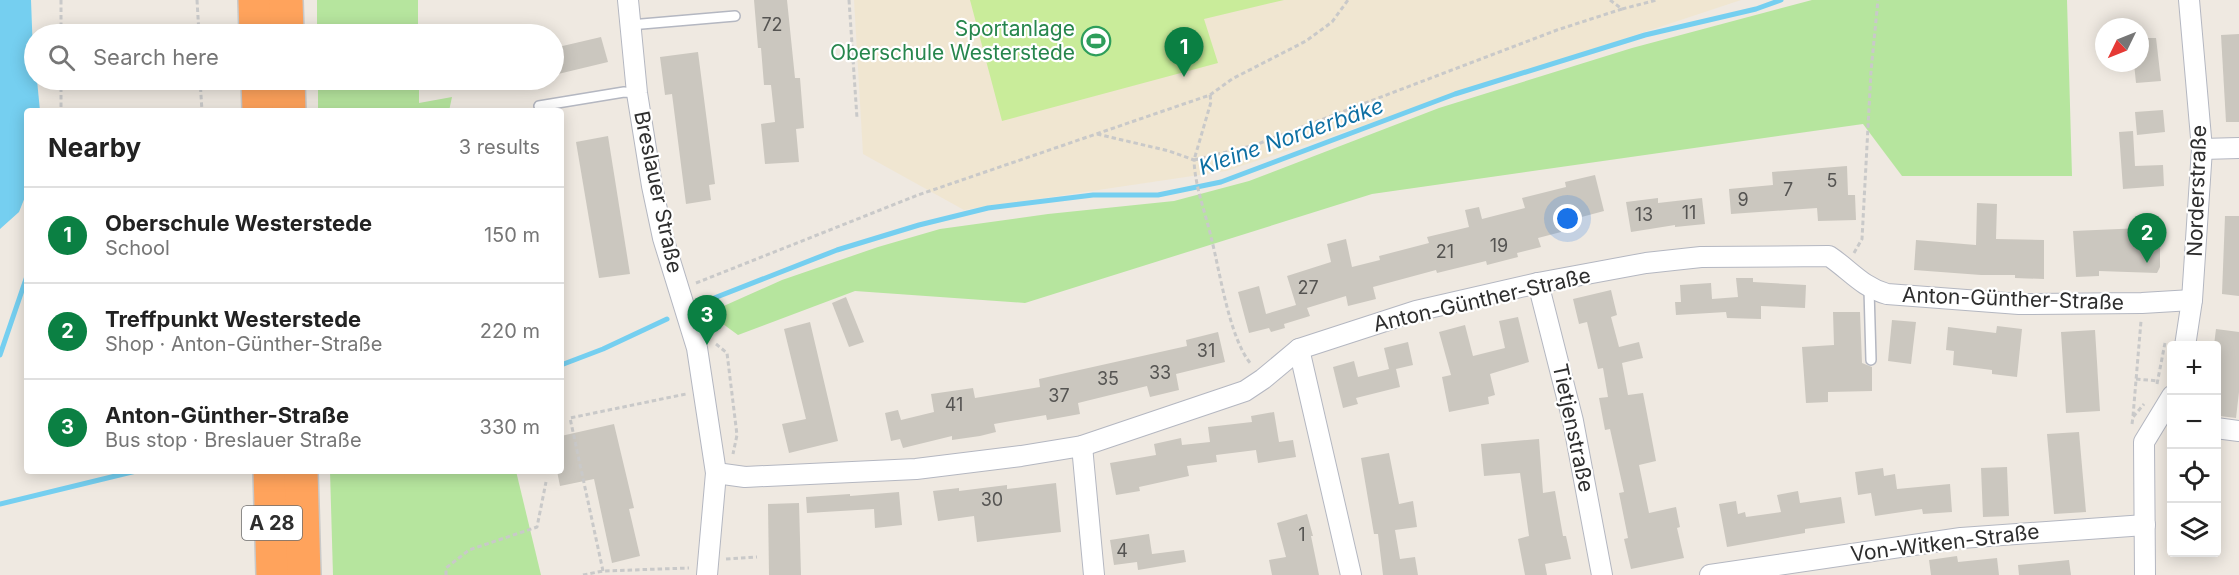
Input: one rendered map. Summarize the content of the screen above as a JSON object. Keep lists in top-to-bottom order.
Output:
{
  "streets": {
    "highway": ["A 28"],
    "street": [
      "Norderstraße",
      "Breslauer Straße",
      "Anton-Günther-Straße",
      "Tietjenstraße",
      "Von-Witken-Straße"
    ]
  },
  "crossings": [
    ["Norderstraße", "Anton-Günther-Straße"],
    ["Breslauer Straße", "Anton-Günther-Straße"],
    ["Anton-Günther-Straße", "Tietjenstraße"]
  ],
  "water": ["Kleine Norderbäke"],
  "places": {
    "sports": ["Sportanlage Oberschule Westerstede"]
  },
  "house_numbers": [
    "72",
    "5",
    "7",
    "9",
    "11",
    "13",
    "19",
    "21",
    "27",
    "31",
    "33",
    "35",
    "37",
    "41",
    "30",
    "1",
    "4"
  ],
  "north": "bottom left",
  "page": {
    "search": "Search here",
    "pins": ["1", "2", "3"],
    "heading": ["Nearby", "3 results"],
    "list": [
      {
        "mark": "1",
        "name": "Oberschule Westerstede",
        "note": "School",
        "value": "150 m"
      },
      {
        "mark": "2",
        "name": "Treffpunkt Westerstede",
        "note": "Shop · Anton-Günther-Straße",
        "value": "220 m"
      },
      {
        "mark": "3",
        "name": "Anton-Günther-Straße",
        "note": "Bus stop · Breslauer Straße",
        "value": "330 m"
      }
    ],
    "map_buttons": ["+", "−"]
  }
}
